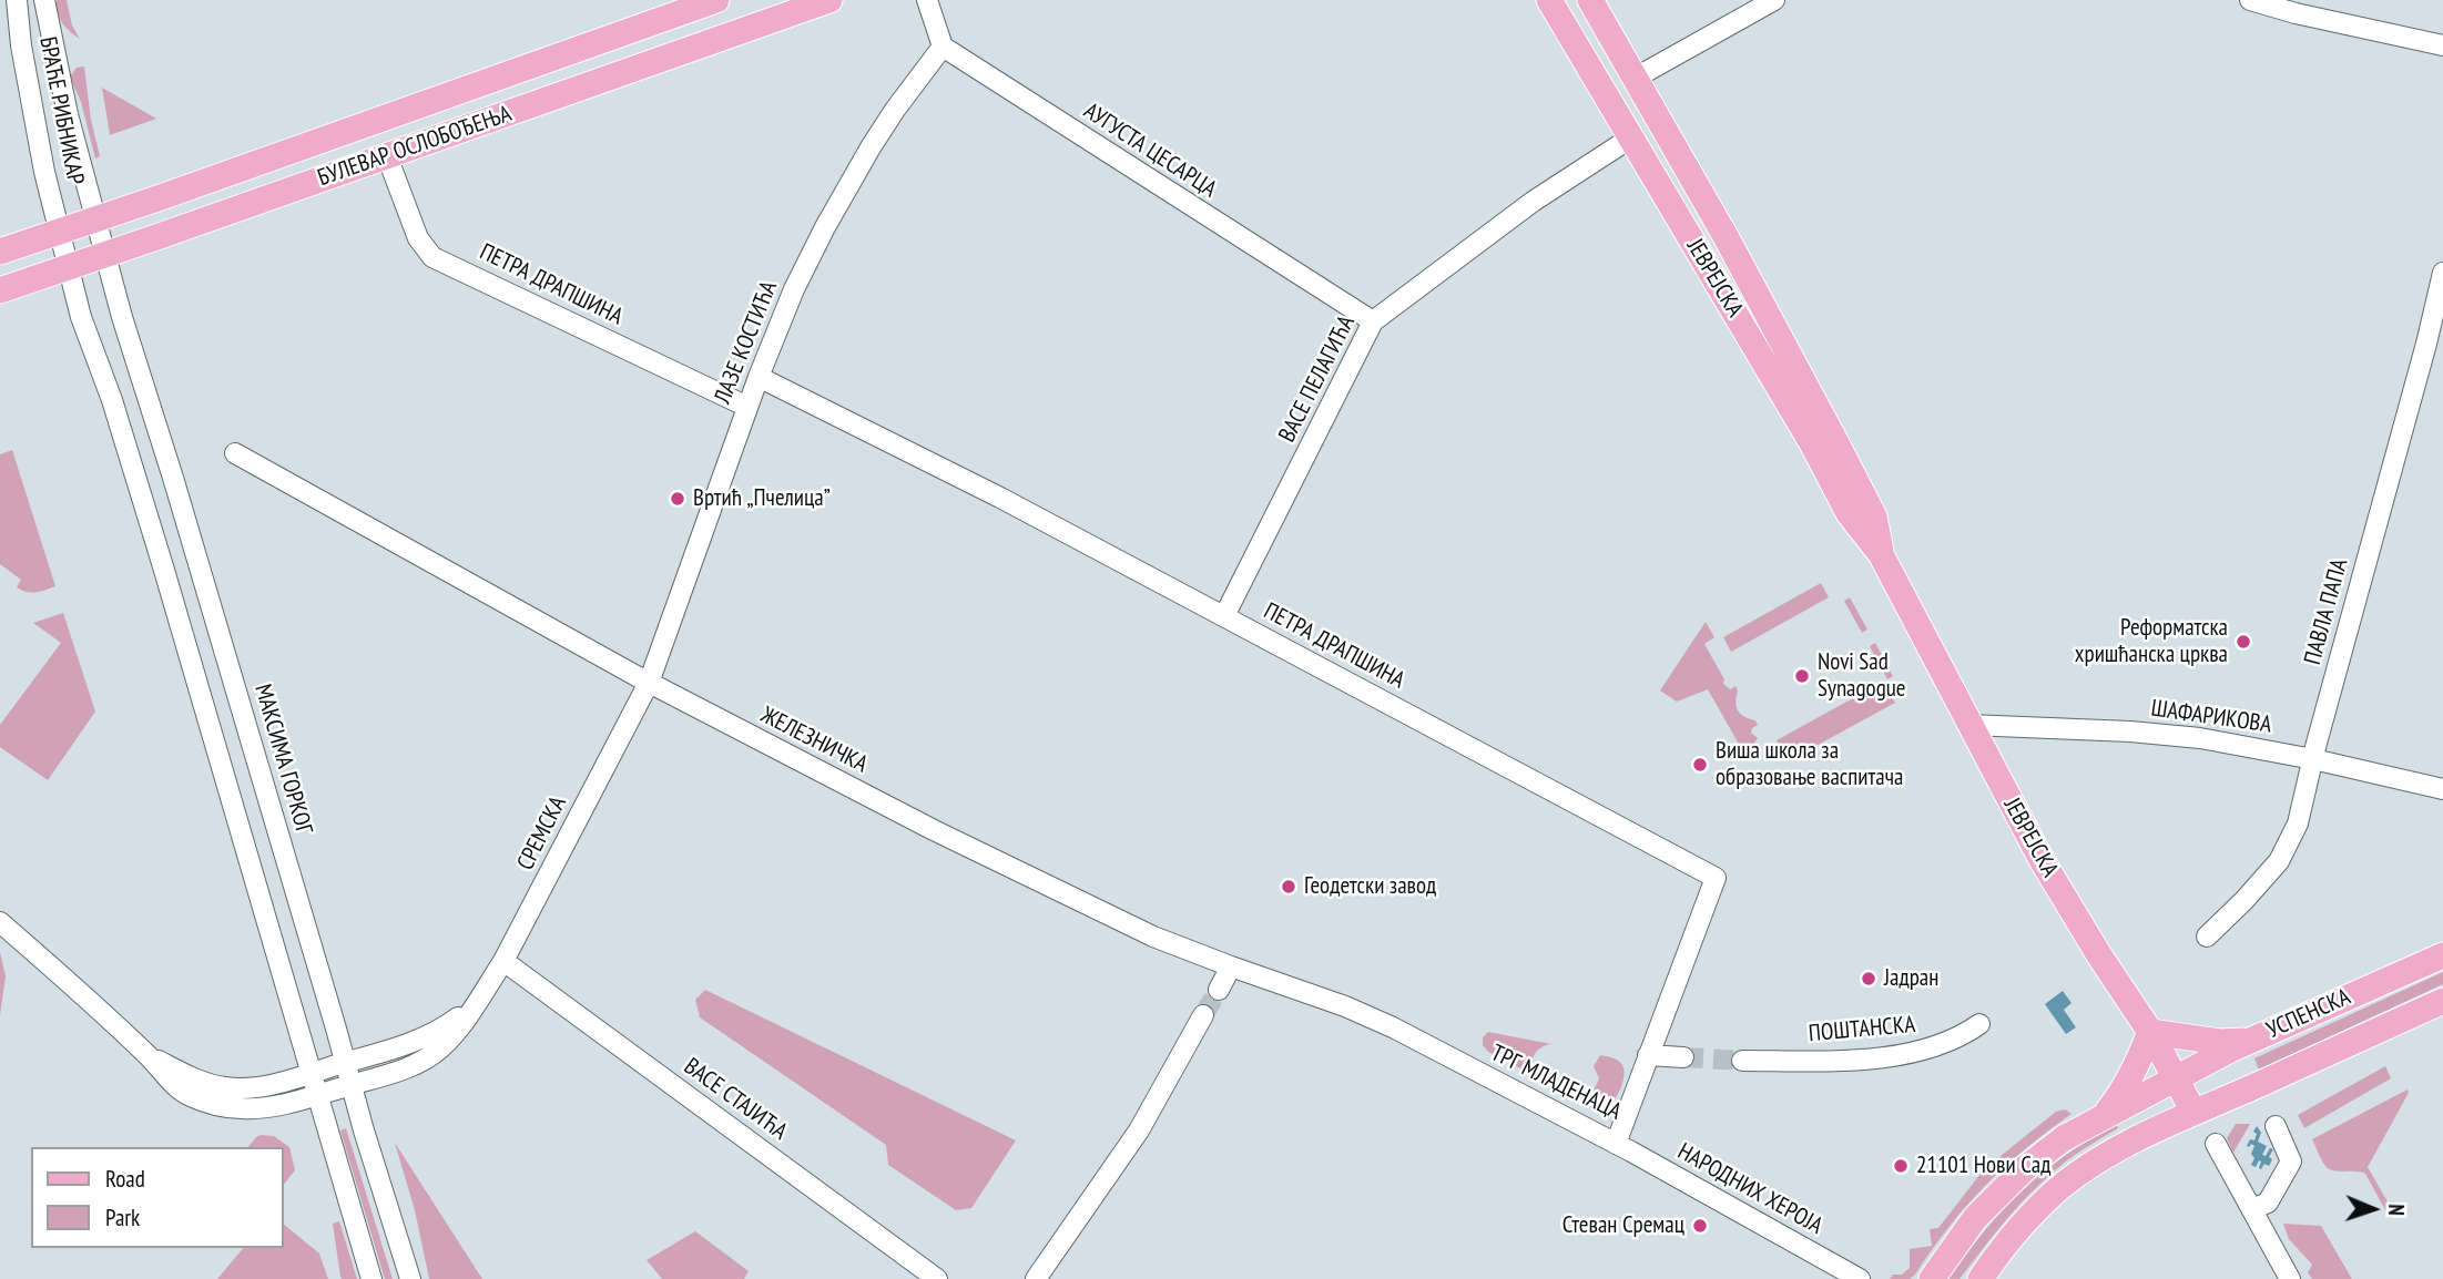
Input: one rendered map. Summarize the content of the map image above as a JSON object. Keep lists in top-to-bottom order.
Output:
{
  "streets": {
    "main road": ["БУЛЕВАР ОСЛОБОЂЕЊА", "ЈЕВРЕЈСКА", "УСПЕНСКА"],
    "street": [
      "БРАЋЕ РИБНИКАР",
      "АУГУСТА ЦЕСАРЦА",
      "ПЕТРА ДРАПШИНА",
      "ЛАЗЕ КОСТИЋА",
      "ВАСЕ ПЕЛАГИЋА",
      "ПАВЛА ПАПА",
      "ШАФАРИКОВА",
      "ЖЕЛЕЗНИЧКА",
      "МАКСИМА ГОРКОГ",
      "СРЕМСКА",
      "ПОШТАНСКА",
      "ТРГ МЛАДЕНАЦА",
      "ВАСЕ СТАЈИЋА",
      "НАРОДНИХ ХЕРОЈА"
    ]
  },
  "crossings": [
    ["БРАЋЕ РИБНИКАР", "БУЛЕВАР ОСЛОБОЂЕЊА"],
    ["БРАЋЕ РИБНИКАР", "МАКСИМА ГОРКОГ"],
    ["БУЛЕВАР ОСЛОБОЂЕЊА", "ПЕТРА ДРАПШИНА"],
    ["БУЛЕВАР ОСЛОБОЂЕЊА", "МАКСИМА ГОРКОГ"],
    ["АУГУСТА ЦЕСАРЦА", "ЛАЗЕ КОСТИЋА"],
    ["АУГУСТА ЦЕСАРЦА", "ВАСЕ ПЕЛАГИЋА"],
    ["ЈЕВРЕЈСКА", "ВАСЕ ПЕЛАГИЋА"],
    ["ЈЕВРЕЈСКА", "ШАФАРИКОВА"],
    ["ЈЕВРЕЈСКА", "УСПЕНСКА"],
    ["ПЕТРА ДРАПШИНА", "ЛАЗЕ КОСТИЋА"],
    ["ПЕТРА ДРАПШИНА", "ВАСЕ ПЕЛАГИЋА"],
    ["ПЕТРА ДРАПШИНА", "ТРГ МЛАДЕНАЦА"],
    ["ЛАЗЕ КОСТИЋА", "ЖЕЛЕЗНИЧКА"],
    ["ЛАЗЕ КОСТИЋА", "СРЕМСКА"],
    ["ПАВЛА ПАПА", "ШАФАРИКОВА"],
    ["ЖЕЛЕЗНИЧКА", "СРЕМСКА"],
    ["ЖЕЛЕЗНИЧКА", "ТРГ МЛАДЕНАЦА"],
    ["МАКСИМА ГОРКОГ", "СРЕМСКА"],
    ["СРЕМСКА", "ВАСЕ СТАЈИЋА"],
    ["ТРГ МЛАДЕНАЦА", "НАРОДНИХ ХЕРОЈА"]
  ],
  "places": [
    "Вртић „Пчелица”",
    "Реформатска хришћанска црква",
    "Novi Sad Synagogue",
    "Виша школа за образовање васпитача",
    "Геодетски завод",
    "Јадран",
    "21101 Нови Сад",
    "Стеван Сремац"
  ],
  "legend": ["Road", "Park"],
  "north": "right"
}
